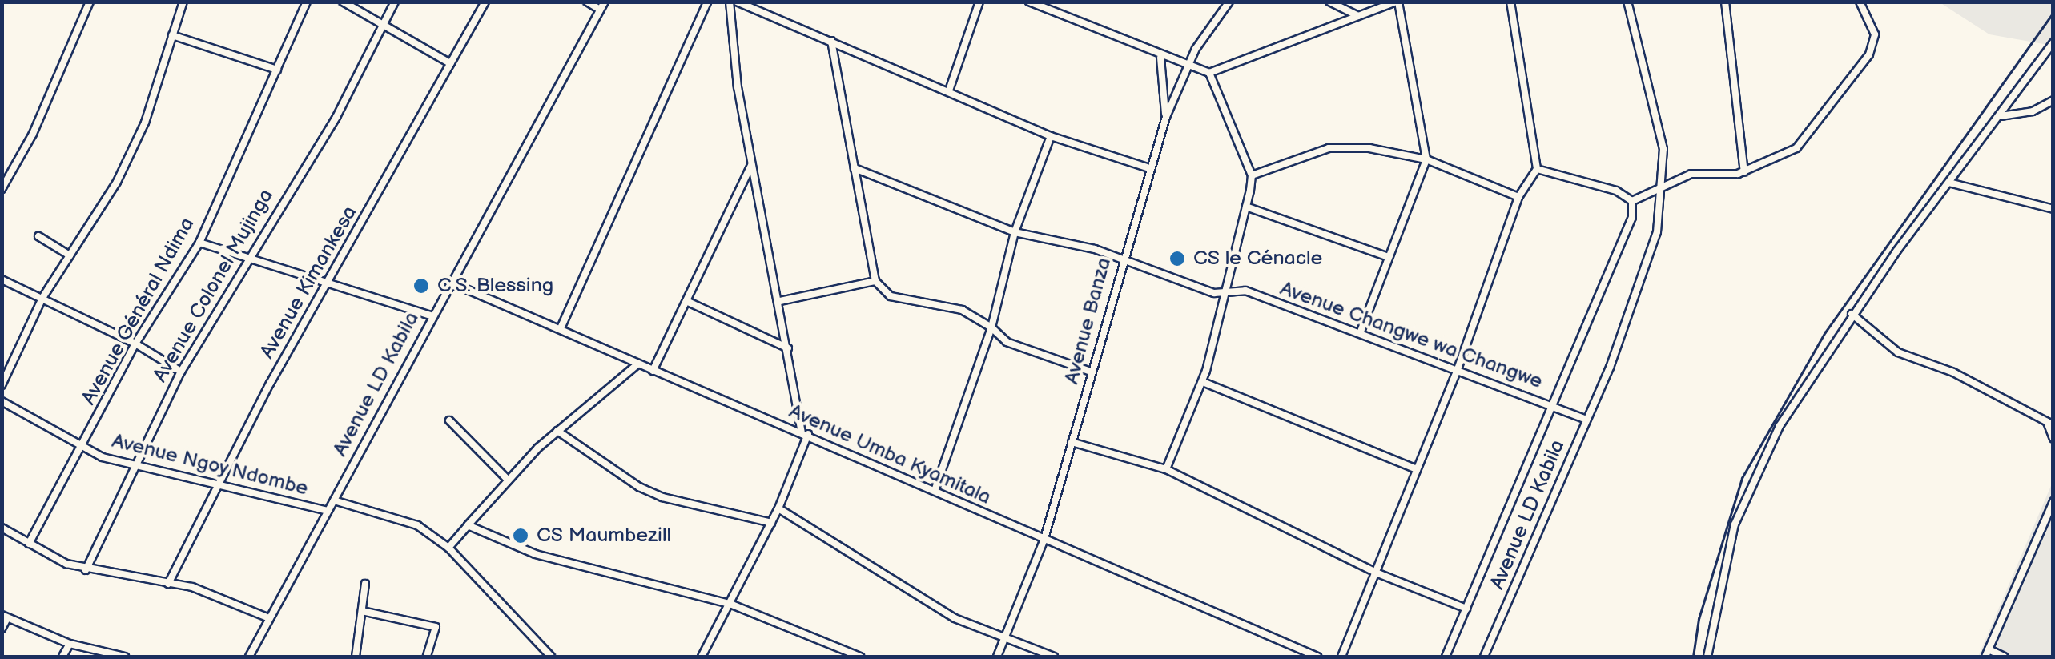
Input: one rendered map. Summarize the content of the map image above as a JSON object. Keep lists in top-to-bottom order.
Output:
{
  "streets": {
    "street": [
      "Avenue Kimankesa",
      "Avenue Colonel Mujinga",
      "Avenue Général Ndima",
      "Avenue Banza",
      "Avenue Changwe wa Changwe",
      "Avenue LD Kabila",
      "Avenue Umba Kyamitala",
      "Avenue Ngoy Ndombe"
    ]
  },
  "crossings": [
    ["Avenue Kimankesa", "Avenue Ngoy Ndombe"],
    ["Avenue Colonel Mujinga", "Avenue Ngoy Ndombe"],
    ["Avenue Général Ndima", "Avenue Ngoy Ndombe"],
    ["Avenue Banza", "Avenue Changwe wa Changwe"],
    ["Avenue Banza", "Avenue Umba Kyamitala"],
    ["Avenue Changwe wa Changwe", "Avenue LD Kabila"],
    ["Avenue LD Kabila", "Avenue Umba Kyamitala"],
    ["Avenue LD Kabila", "Avenue Ngoy Ndombe"]
  ],
  "places": ["CS le Cénacle", "C.S. Blessing", "CS Maumbezill"]
}
